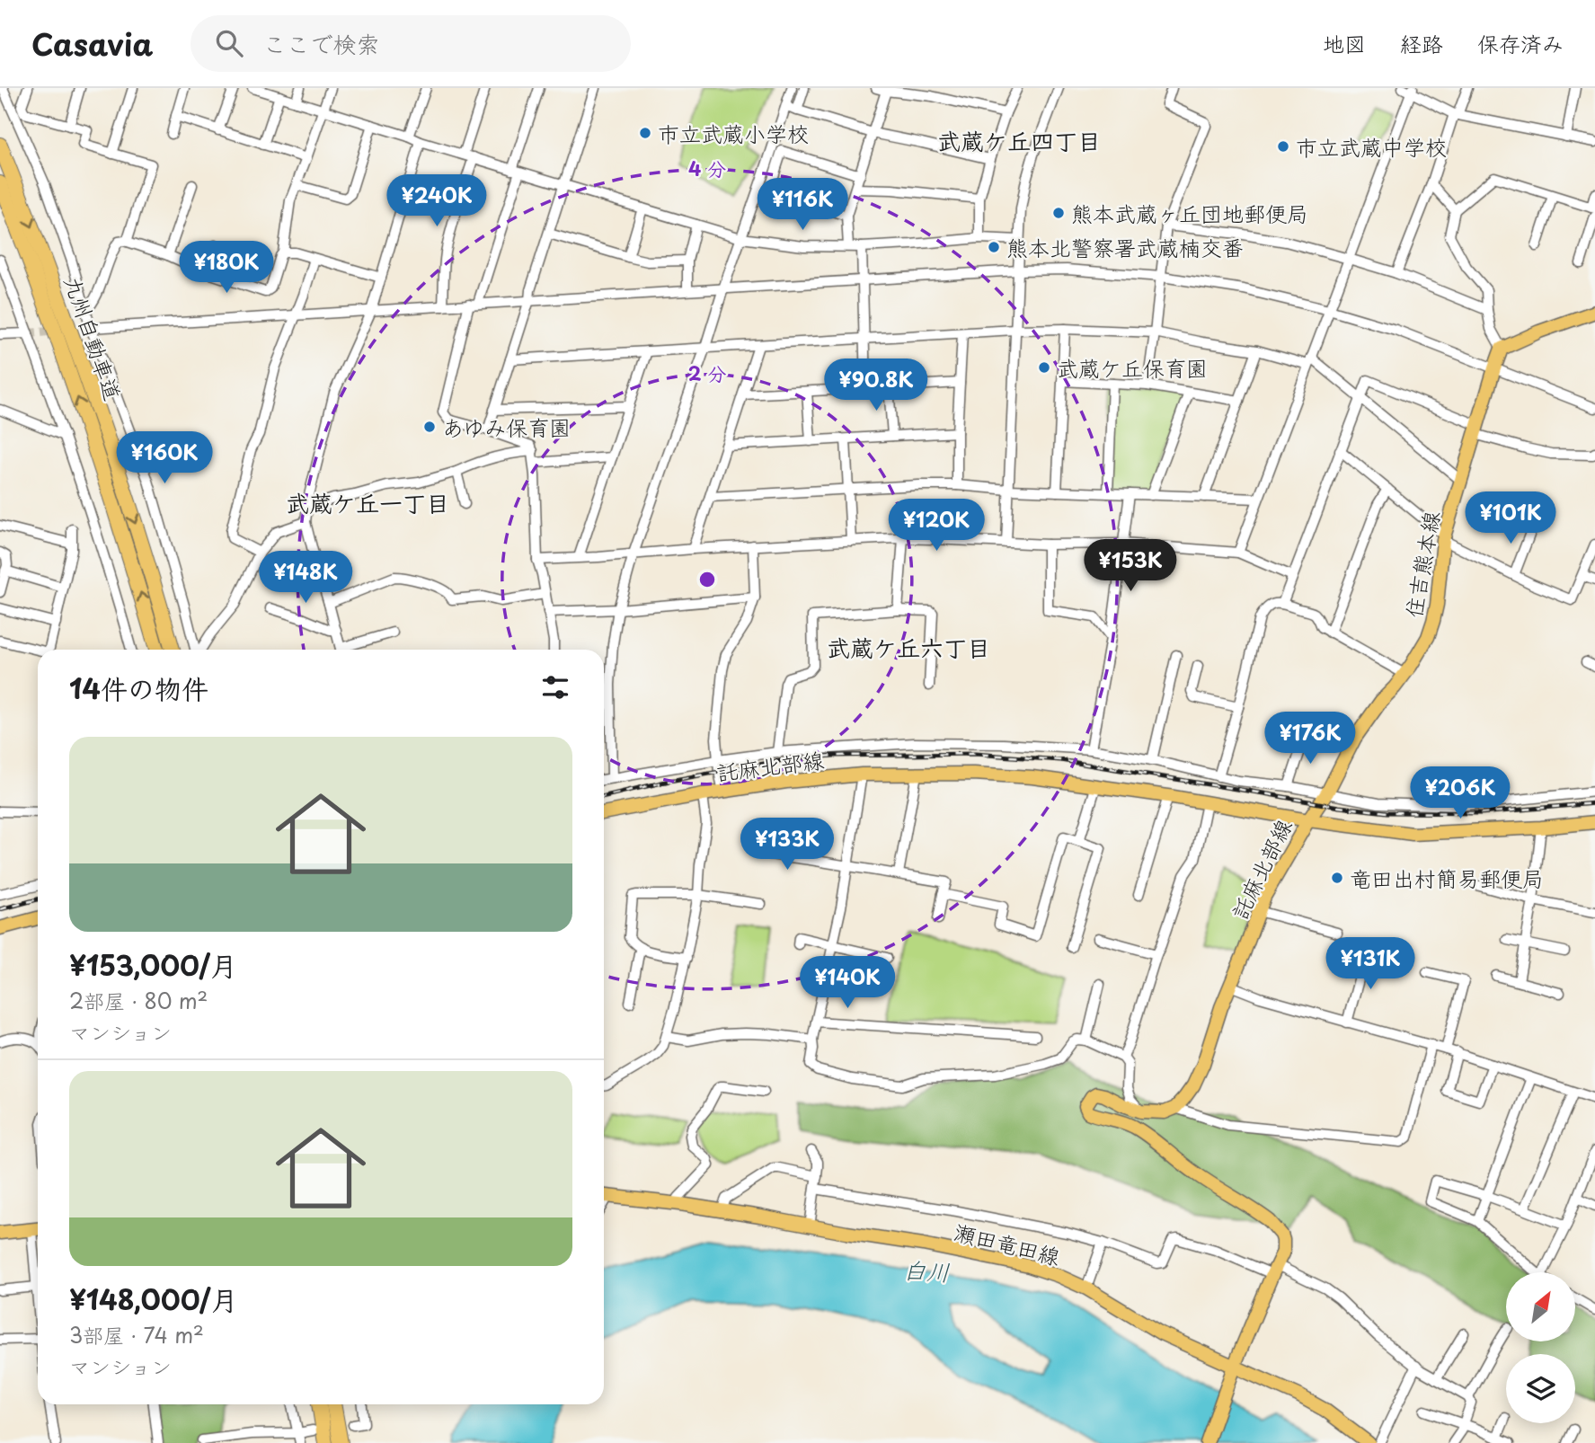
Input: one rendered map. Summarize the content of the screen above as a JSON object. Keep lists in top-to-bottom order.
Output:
{
  "streets": {
    "highway": ["九州自動車道"],
    "main road": ["住吉熊本線", "託麻北部線", "瀬田竜田線"]
  },
  "crossings": [
    ["住吉熊本線", "託麻北部線"]
  ],
  "districts": ["武蔵ケ丘四丁目", "武蔵ケ丘一丁目", "武蔵ケ丘六丁目"],
  "water": ["白川"],
  "places": [
    "市立武蔵小学校",
    "市立武蔵中学校",
    "熊本武蔵ヶ丘団地郵便局",
    "熊本北警察署武蔵楠交番",
    "武蔵ケ丘保育園",
    "あゆみ保育園",
    "竜田出村簡易郵便局"
  ],
  "north": "top right",
  "page": {
    "header": "Casavia",
    "search": "ここで検索",
    "nav": ["地図", "経路", "保存済み"],
    "price": [
      "¥240K",
      "¥116K",
      "¥180K",
      "¥90.8K",
      "¥160K",
      "¥101K",
      "¥120K",
      "¥153K",
      "¥148K",
      "¥176K",
      "¥206K",
      "¥133K",
      "¥131K",
      "¥140K"
    ],
    "heading": "14件の物件",
    "list": [
      {
        "name": "¥153,000/月",
        "note": "2部屋 · 80 m² · マンション"
      },
      {
        "name": "¥148,000/月",
        "note": "3部屋 · 74 m² · マンション"
      }
    ]
  },
  "rings": ["4 分", "2 分"]
}
